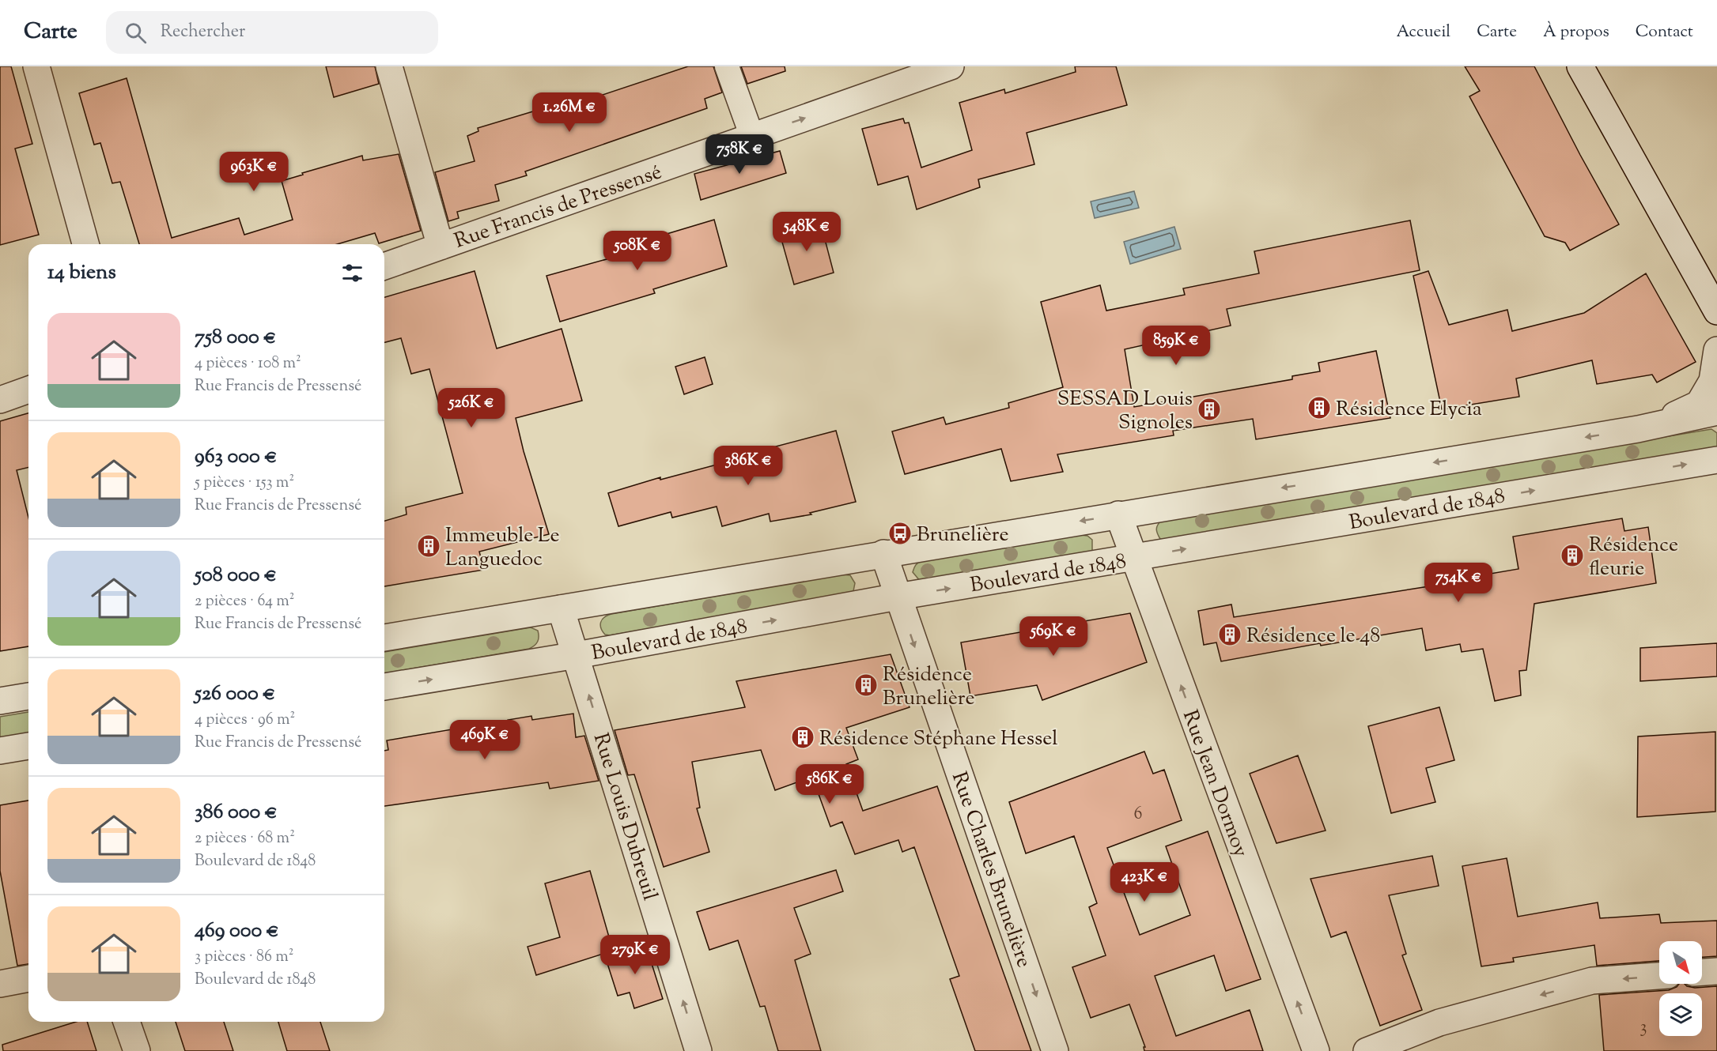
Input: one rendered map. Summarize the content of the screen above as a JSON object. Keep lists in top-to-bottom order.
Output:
{
  "streets": {
    "street": [
      "Rue Francis de Pressensé",
      "Boulevard de 1848",
      "Rue Jean Dormoy",
      "Rue Louis Dubreuil",
      "Rue Charles Brunelière"
    ]
  },
  "crossings": [
    ["Boulevard de 1848", "Rue Jean Dormoy"],
    ["Boulevard de 1848", "Rue Louis Dubreuil"],
    ["Boulevard de 1848", "Rue Charles Brunelière"]
  ],
  "one_way": [
    "Rue Francis de Pressensé",
    "Rue Jean Dormoy",
    "Rue Louis Dubreuil",
    "Rue Charles Brunelière"
  ],
  "places": {
    "building": [
      "Résidence Elycia",
      "SESSAD Louis Signoles",
      "Immeuble Le Languedoc",
      "Résidence fleurie",
      "Résidence le 48",
      "Résidence Brunelière",
      "Résidence Stéphane Hessel"
    ],
    "bus stop": ["Brunelière"]
  },
  "house_numbers": ["6", "3"],
  "north": "bottom right",
  "page": {
    "header": "Carte",
    "search": "Rechercher",
    "nav": [
      "Accueil",
      "Carte",
      "À propos",
      "Contact"
    ],
    "price": [
      "1.26M €",
      "758K €",
      "963K €",
      "548K €",
      "508K €",
      "859K €",
      "526K €",
      "386K €",
      "754K €",
      "569K €",
      "469K €",
      "586K €",
      "423K €",
      "279K €"
    ],
    "heading": "14 biens",
    "list": [
      {
        "name": "758 000 €",
        "note": "4 pièces · 108 m² · Rue Francis de Pressensé"
      },
      {
        "name": "963 000 €",
        "note": "5 pièces · 153 m² · Rue Francis de Pressensé"
      },
      {
        "name": "508 000 €",
        "note": "2 pièces · 64 m² · Rue Francis de Pressensé"
      },
      {
        "name": "526 000 €",
        "note": "4 pièces · 96 m² · Rue Francis de Pressensé"
      },
      {
        "name": "386 000 €",
        "note": "2 pièces · 68 m² · Boulevard de 1848"
      },
      {
        "name": "469 000 €",
        "note": "3 pièces · 86 m² · Boulevard de 1848"
      }
    ]
  }
}
